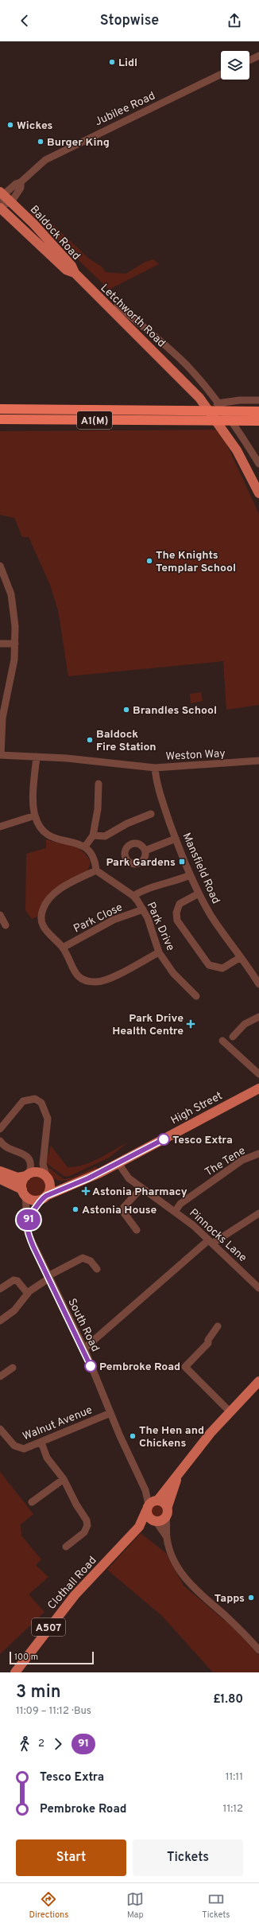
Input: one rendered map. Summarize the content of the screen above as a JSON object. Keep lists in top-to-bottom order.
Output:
{
  "streets": {
    "highway": ["A1(M)"],
    "main road": [
      "Baldock Road",
      "Letchworth Road",
      "High Street",
      "Clothall Road",
      "A507"
    ],
    "street": [
      "Jubilee Road",
      "Weston Way",
      "Mansfield Road",
      "Park Close",
      "Park Drive",
      "The Tene",
      "Pinnocks Lane",
      "South Road",
      "Walnut Avenue"
    ]
  },
  "crossings": [
    ["Jubilee Road", "Baldock Road"],
    ["Baldock Road", "Letchworth Road"],
    ["Weston Way", "Mansfield Road"],
    ["Park Close", "Park Drive"],
    ["High Street", "Pinnocks Lane"],
    ["High Street", "South Road"],
    ["The Tene", "Pinnocks Lane"],
    ["South Road", "Walnut Avenue"],
    ["South Road", "Clothall Road"]
  ],
  "places": {
    "other": [
      "Lidl",
      "Wickes",
      "Burger King",
      "The Knights Templar School",
      "Brandles School",
      "Baldock Fire Station",
      "Tesco Extra",
      "Astonia House",
      "Pembroke Road",
      "The Hen and Chickens",
      "Tapps"
    ],
    "transit": ["Park Gardens"],
    "health": ["Park Drive Health Centre", "Astonia Pharmacy"]
  },
  "lines": ["bus line 91"],
  "scale_bar": "100 m",
  "page": {
    "header": "Stopwise",
    "on_map": "91",
    "scale": "100 m",
    "heading": ["3 min", "11:09 – 11:12 · Bus", "£1.80"],
    "legs": ["2", "91"],
    "list": [
      {
        "name": "Tesco Extra",
        "value": "11:11"
      },
      {
        "name": "Pembroke Road",
        "value": "11:12"
      }
    ],
    "buttons": ["Start", "Tickets"],
    "tabs": ["Directions", "Map", "Tickets"]
  }
}
